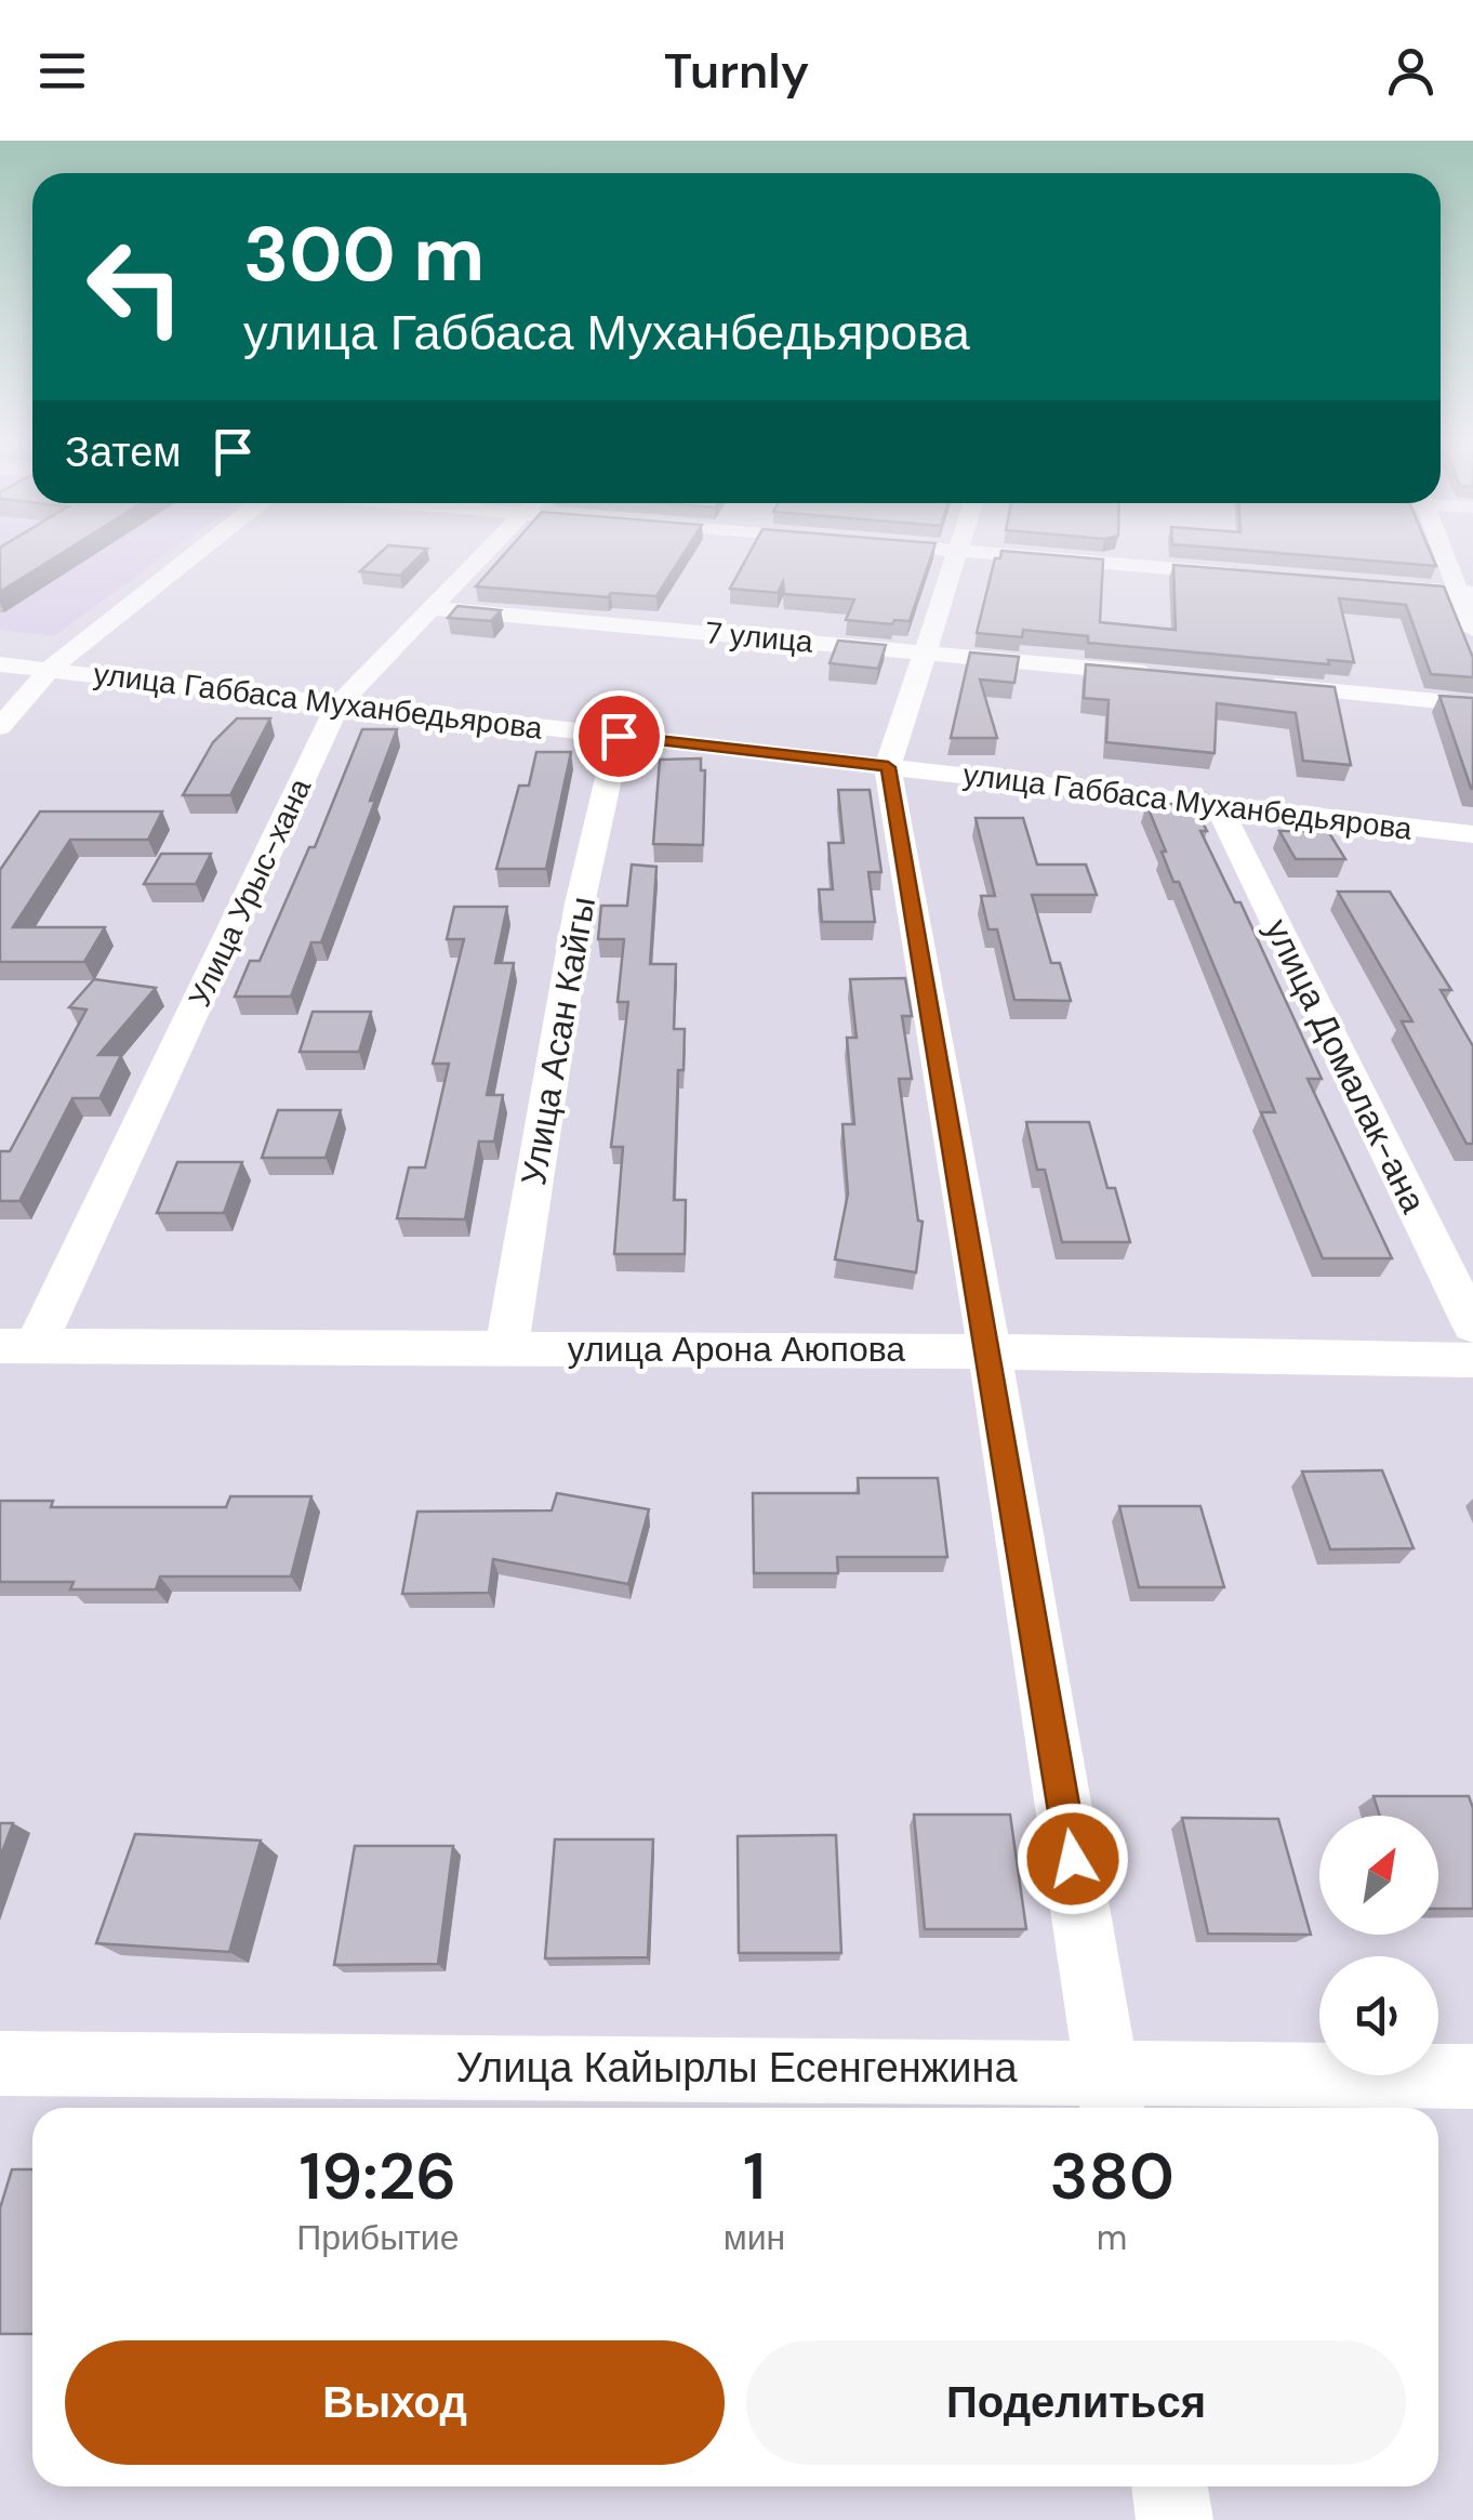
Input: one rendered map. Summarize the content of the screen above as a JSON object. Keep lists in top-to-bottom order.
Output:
{
  "streets": {
    "street": [
      "7 улица",
      "улица Габбаса Муханбедьярова",
      "Улица Урыс-хана",
      "Улица Асан Кайгы",
      "улица Домалак-ана",
      "улица Арона Аюпова",
      "Улица Кайырлы Есенгенжина"
    ]
  },
  "crossings": [
    ["7 улица", "Улица Урыс-хана"],
    ["улица Габбаса Муханбедьярова", "Улица Урыс-хана"],
    ["улица Габбаса Муханбедьярова", "Улица Асан Кайгы"],
    ["улица Габбаса Муханбедьярова", "улица Домалак-ана"],
    ["Улица Урыс-хана", "улица Арона Аюпова"],
    ["Улица Асан Кайгы", "улица Арона Аюпова"]
  ],
  "north": "top right",
  "page": {
    "header": "Turnly",
    "turn": ["300 m", "улица Габбаса Муханбедьярова"],
    "then": "Затем",
    "eta": [
      "19:26",
      "Прибытие",
      "1",
      "мин",
      "380",
      "m"
    ],
    "buttons": ["Выход", "Поделиться"]
  }
}
